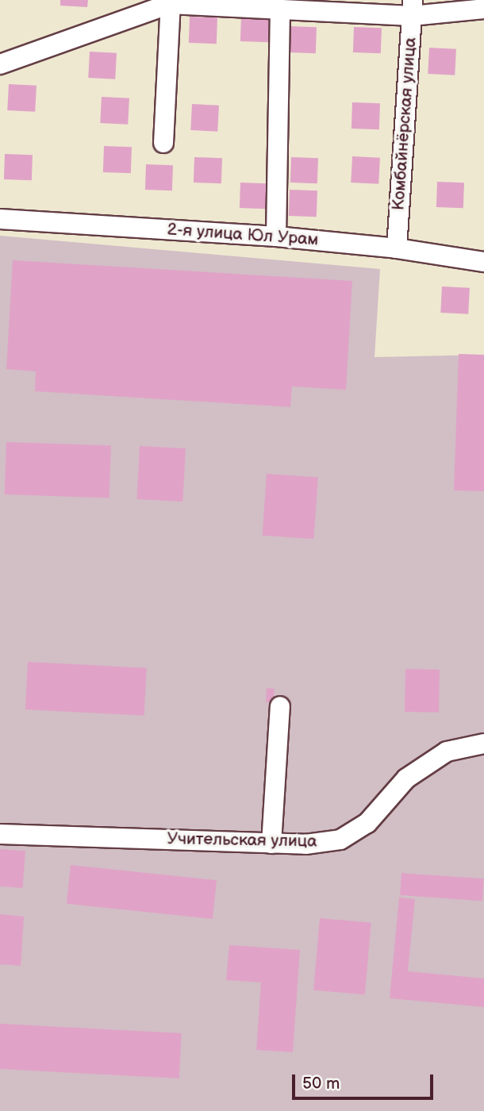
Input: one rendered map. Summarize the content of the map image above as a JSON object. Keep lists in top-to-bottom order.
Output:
{
  "streets": {
    "street": ["Комбайнёрская улица", "2-я улица Юл Урам", "Учительская улица"]
  },
  "crossings": [
    ["Комбайнёрская улица", "2-я улица Юл Урам"]
  ],
  "scale_bar": "50 m"
}
